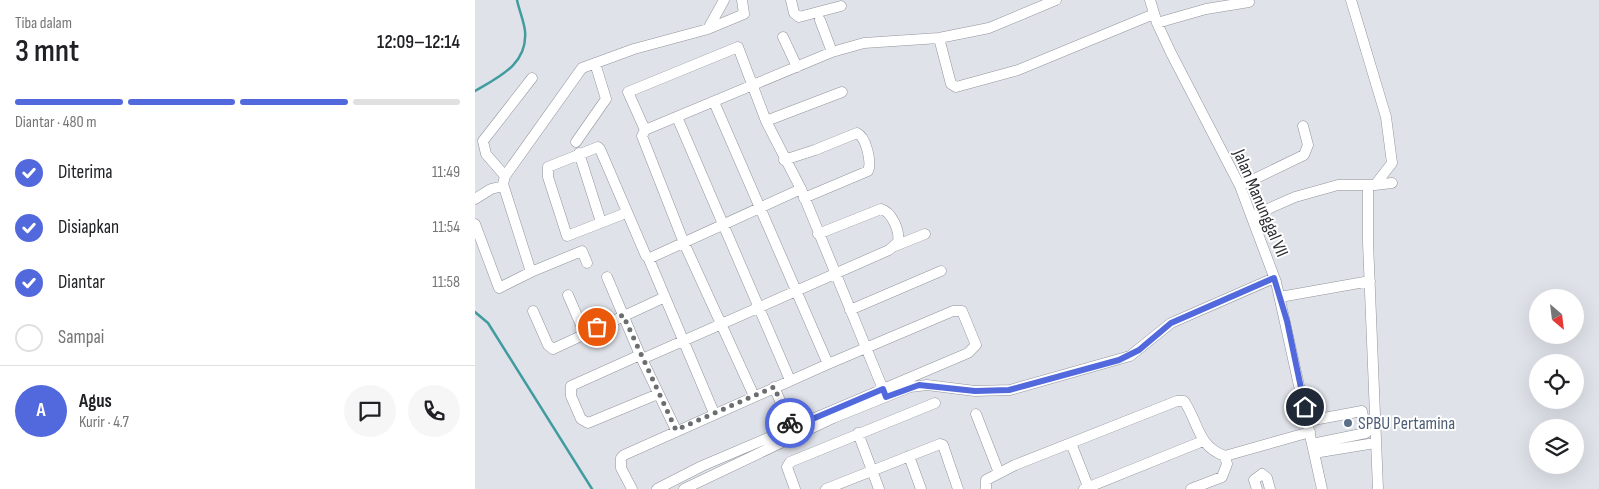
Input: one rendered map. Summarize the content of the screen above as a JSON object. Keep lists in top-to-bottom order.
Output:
{
  "streets": {
    "street": ["Jalan Manunggal VII"]
  },
  "places": ["SPBU Pertamina"],
  "north": "bottom right",
  "page": {
    "heading": ["3 mnt", "Tiba dalam", "12:09–12:14"],
    "panel": ["Agus", "Kurir · 4.7"],
    "bar": "Diantar · 480 m",
    "list": [
      ["Diterima", "11:49"],
      ["Disiapkan", "11:54"],
      ["Diantar", "11:58"],
      "Sampai"
    ],
    "round": "A"
  }
}
